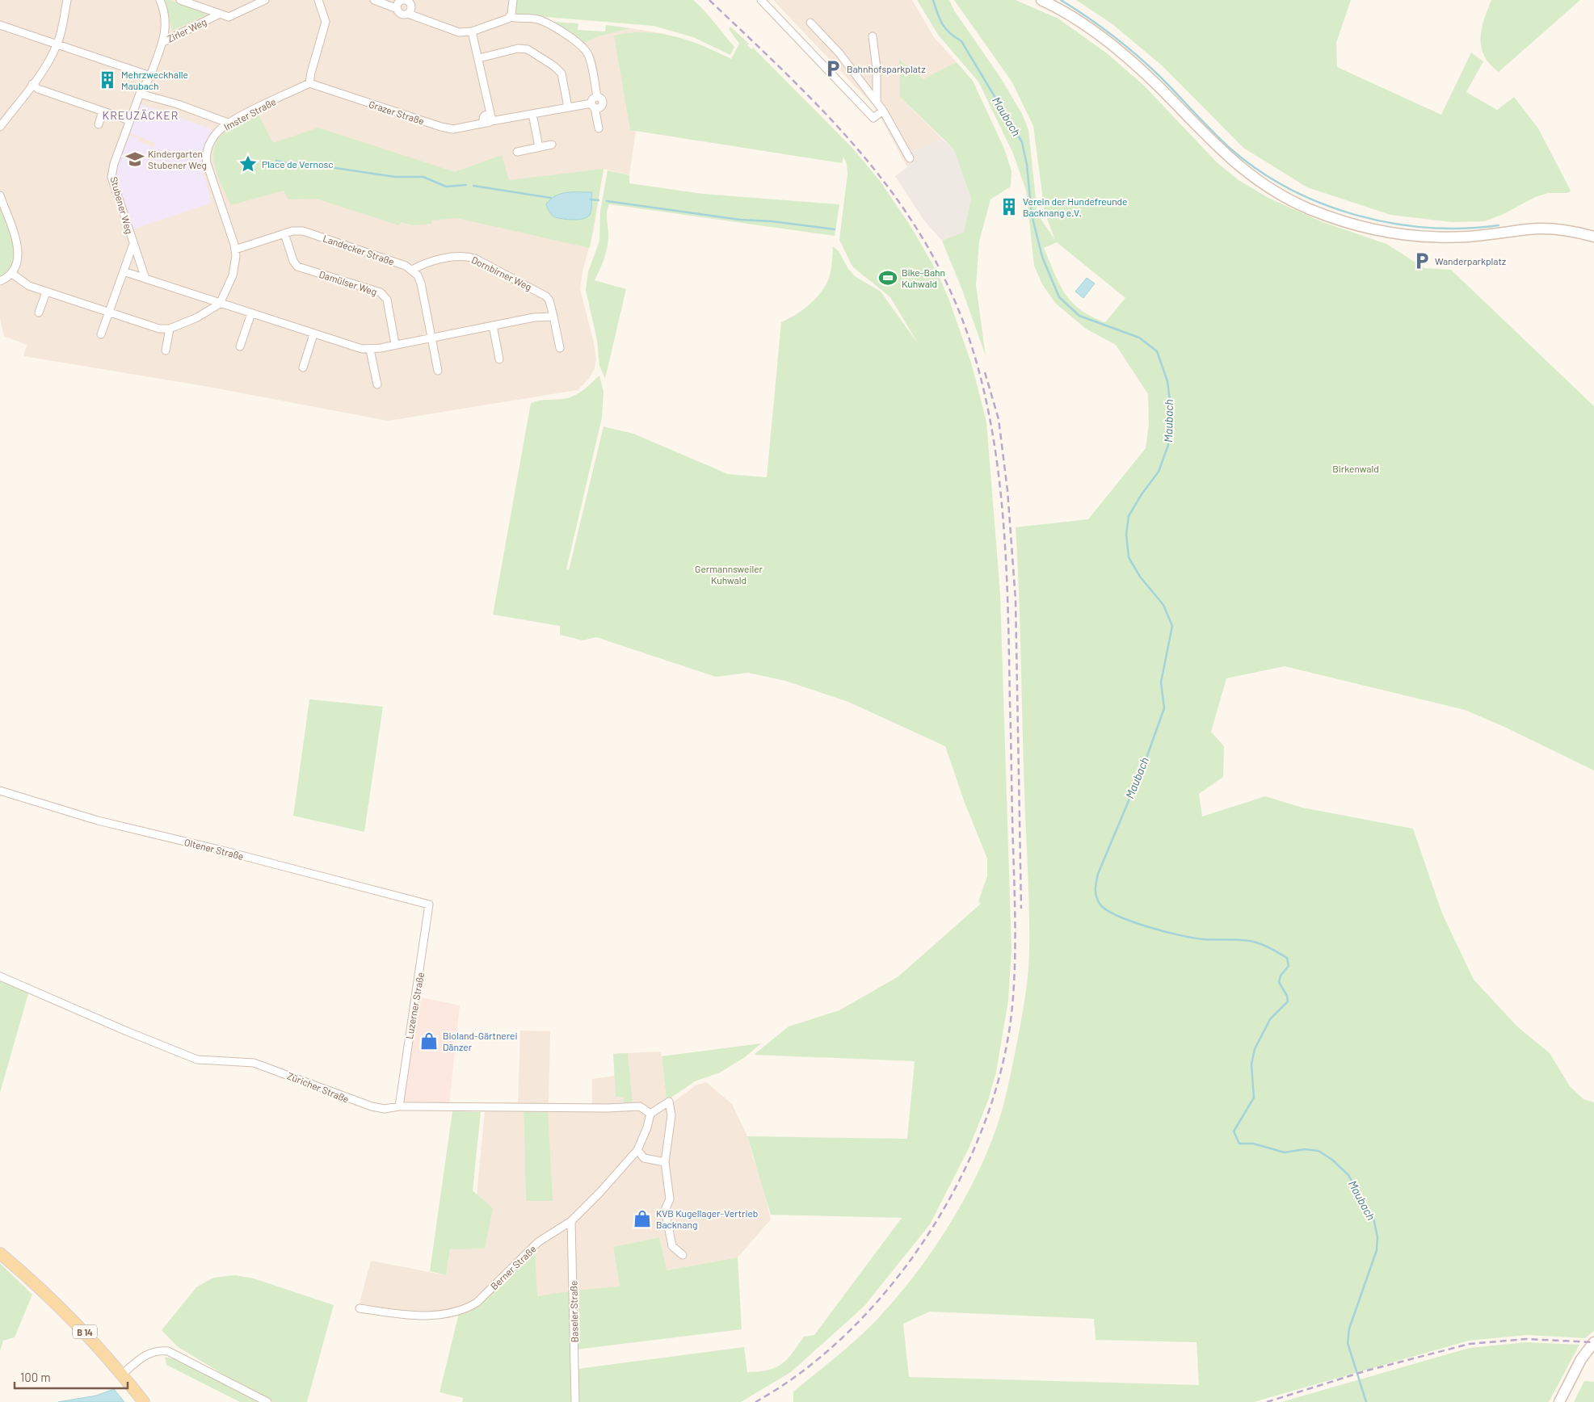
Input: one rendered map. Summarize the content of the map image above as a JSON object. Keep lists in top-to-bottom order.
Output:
{
  "streets": {
    "main road": ["B 14"],
    "street": [
      "Zirler Weg",
      "Grazer Straße",
      "Imster Straße",
      "Stubener Weg",
      "Landecker Straße",
      "Dornbirner Weg",
      "Damülser Weg",
      "Oltener Straße",
      "Luzerner Straße",
      "Züricher Straße",
      "Berner Straße",
      "Baseler Straße"
    ]
  },
  "crossings": [
    ["Zirler Weg", "Stubener Weg"],
    ["Grazer Straße", "Imster Straße"],
    ["Imster Straße", "Landecker Straße"],
    ["Landecker Straße", "Dornbirner Weg"],
    ["Landecker Straße", "Damülser Weg"],
    ["Oltener Straße", "Luzerner Straße"],
    ["Luzerner Straße", "Züricher Straße"],
    ["Züricher Straße", "Berner Straße"],
    ["Berner Straße", "Baseler Straße"]
  ],
  "districts": ["KREUZÄCKER"],
  "water": ["Maubach"],
  "parks": ["Birkenwald", "Germannsweiler Kuhwald"],
  "places": {
    "parking": ["Bahnhofsparkplatz", "Wanderparkplatz"],
    "building": ["Mehrzweckhalle Maubach", "Verein der Hundefreunde Backnang e.V."],
    "school or university": ["Kindergarten Stubener Weg"],
    "place": ["Place de Vernosc"],
    "sports": ["Bike-Bahn Kuhwald"],
    "shop": ["Bioland-Gärtnerei Dänzer", "KVB Kugellager-Vertrieb Backnang"]
  },
  "scale_bar": "100 m"
}
